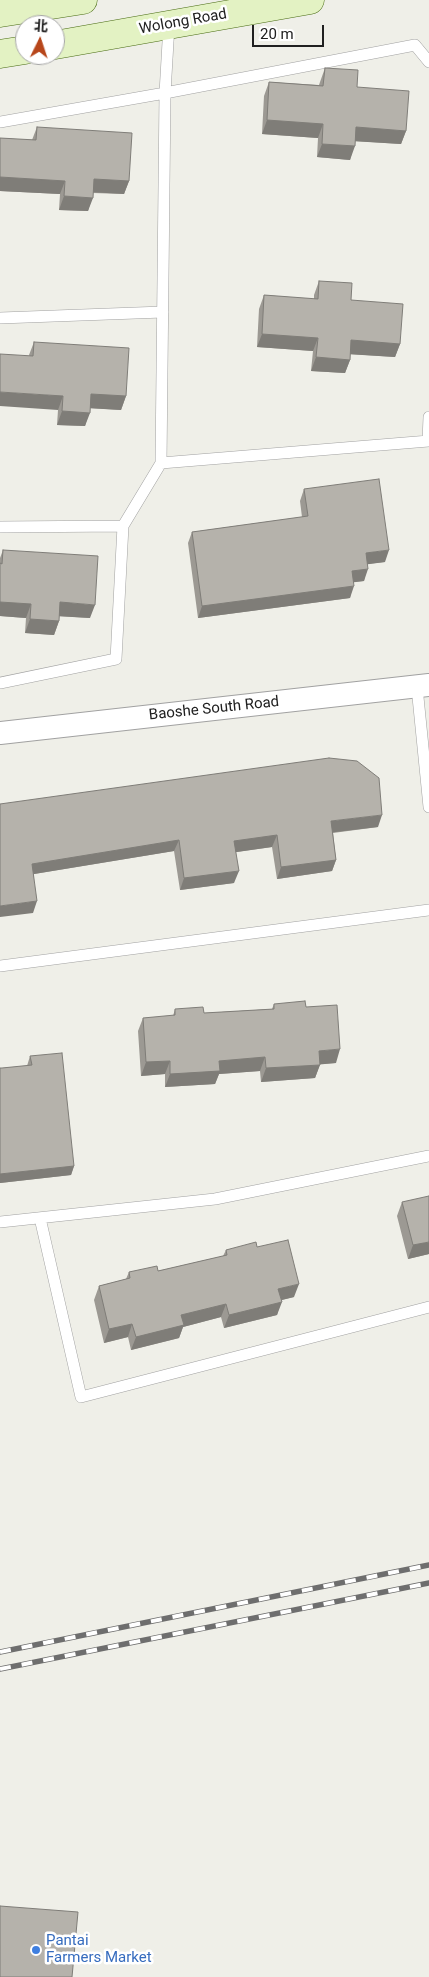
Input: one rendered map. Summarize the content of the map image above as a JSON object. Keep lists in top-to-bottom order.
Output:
{
  "streets": {
    "main road": ["Wolong Road"],
    "street": ["Baoshe South Road"]
  },
  "places": ["Pantai Farmers Market"],
  "scale_bar": "20 m",
  "north": "top"
}
